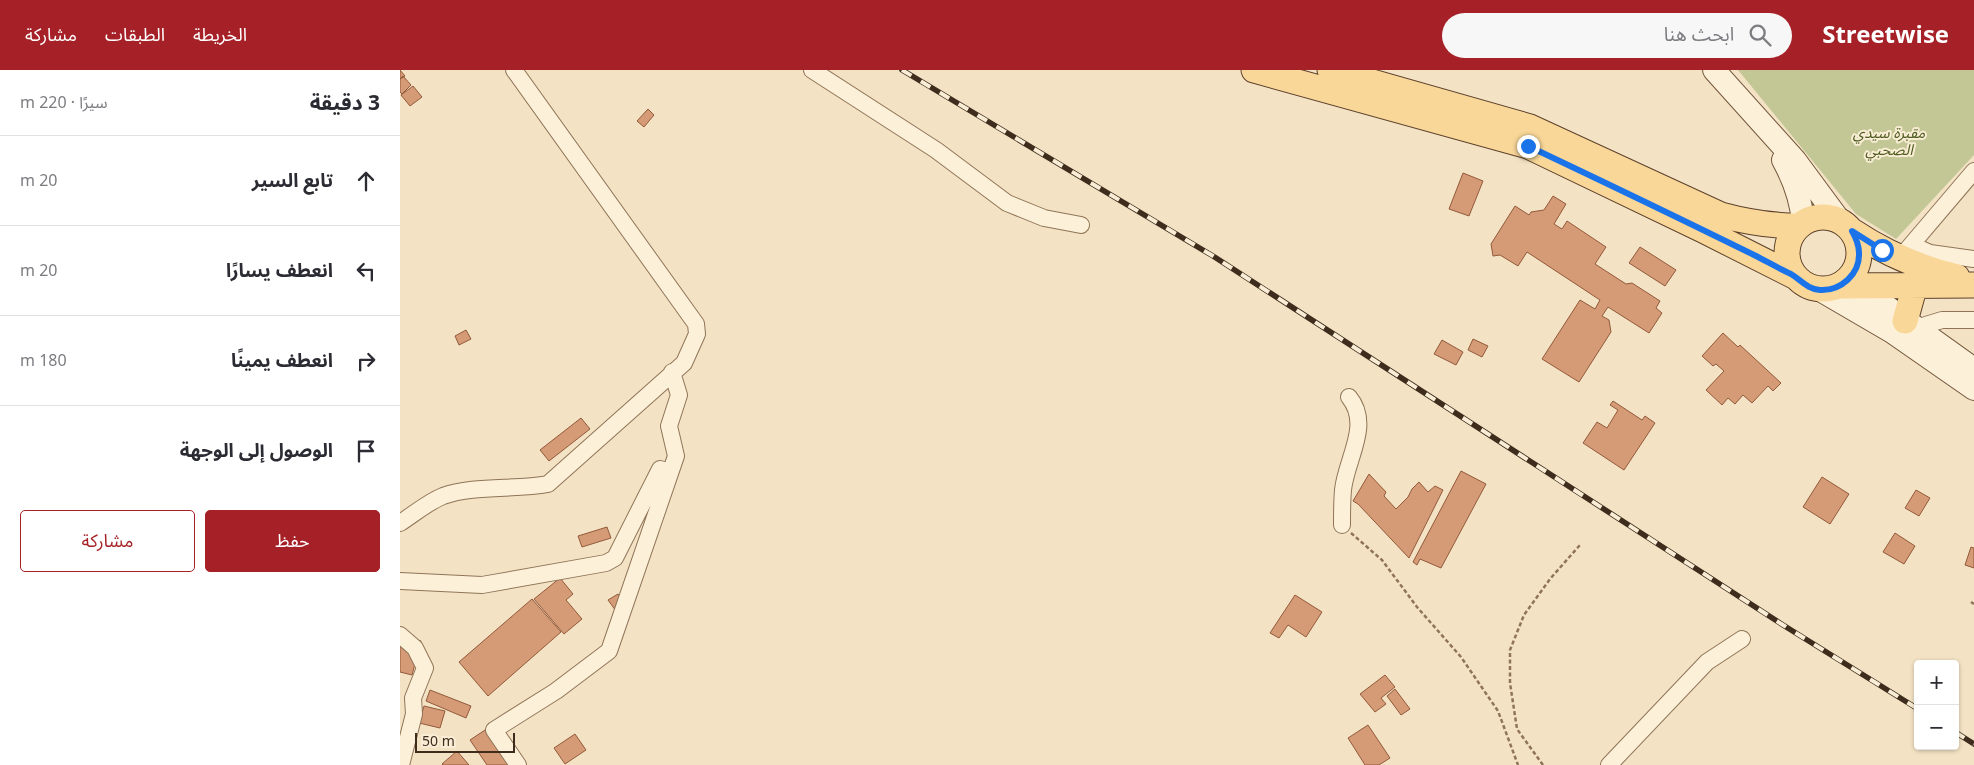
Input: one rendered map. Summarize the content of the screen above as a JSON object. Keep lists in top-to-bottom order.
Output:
{
  "parks": ["مقبرة سيدي الصحبي"],
  "scale_bar": "50 m",
  "page": {
    "header": "Streetwise",
    "search": "ابحث هنا",
    "nav": ["الخريطة", "الطبقات", "مشاركة"],
    "heading": ["3 دقيقة", "سيرًا · 220 m"],
    "list": [
      ["تابع السير", "20 m"],
      ["انعطف يسارًا", "20 m"],
      ["انعطف يمينًا", "180 m"],
      "الوصول إلى الوجهة"
    ],
    "buttons": ["حفظ", "مشاركة"],
    "map_buttons": ["+", "−"],
    "scale": "50 m"
  }
}
